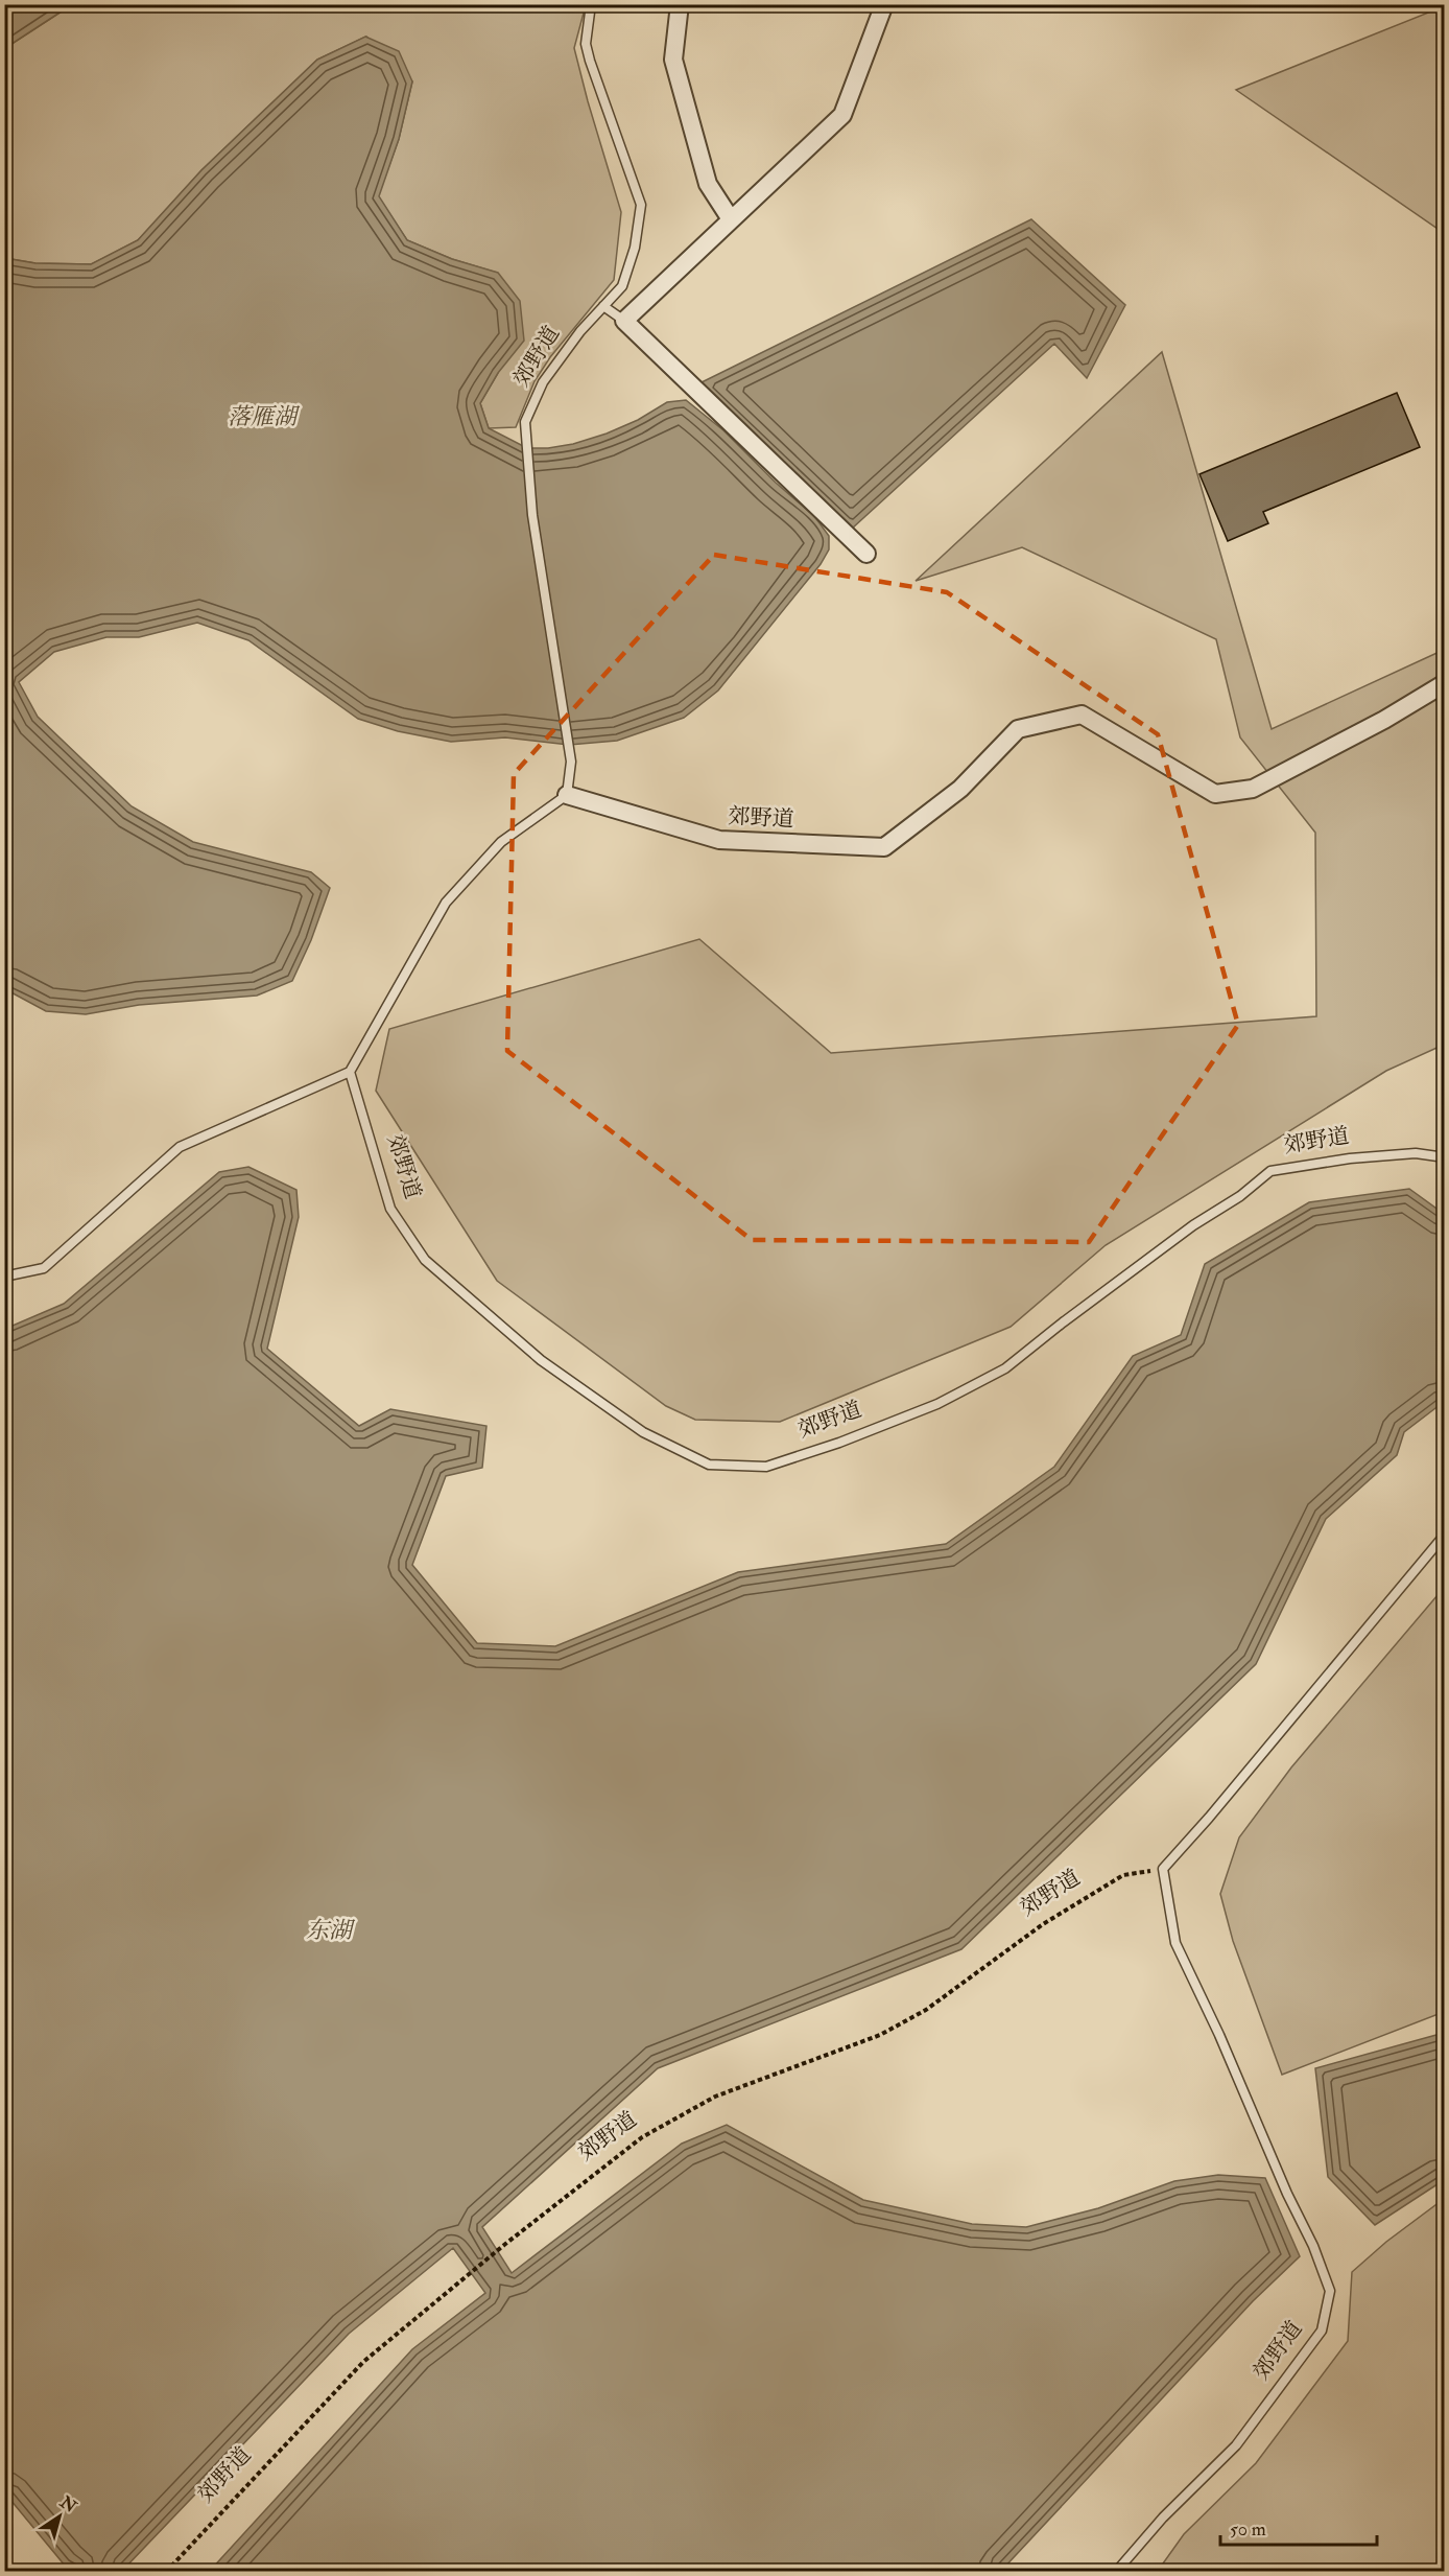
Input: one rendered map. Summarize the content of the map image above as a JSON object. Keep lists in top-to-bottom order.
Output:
{
  "streets": {
    "street": ["郊野道"]
  },
  "water": ["落雁湖", "东湖"],
  "scale_bar": "50 m",
  "north": "top right"
}
